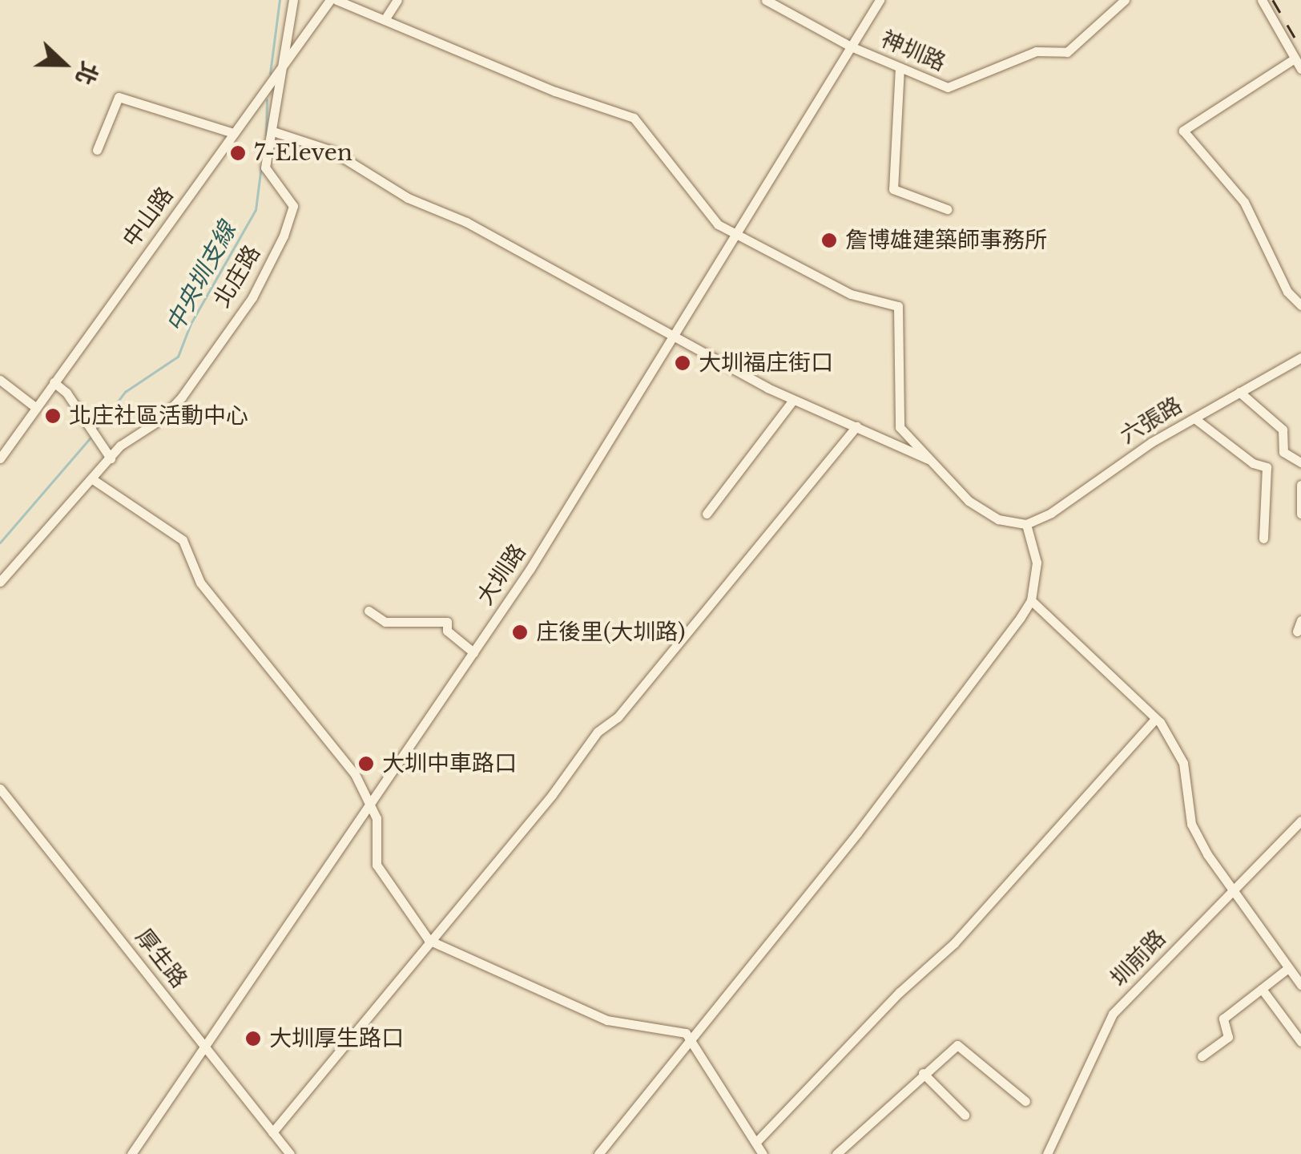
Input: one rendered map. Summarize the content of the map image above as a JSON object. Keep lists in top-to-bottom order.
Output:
{
  "streets": {
    "street": [
      "神圳路",
      "中山路",
      "北庄路",
      "六張路",
      "大圳路",
      "厚生路",
      "圳前路"
    ]
  },
  "crossings": [
    ["神圳路", "大圳路"],
    ["中山路", "北庄路"],
    ["大圳路", "厚生路"]
  ],
  "water": ["中央圳支線"],
  "places": [
    "7-Eleven",
    "詹博雄建築師事務所",
    "大圳福庄街口",
    "北庄社區活動中心",
    "庄後里(大圳路)",
    "大圳中車路口",
    "大圳厚生路口"
  ],
  "north": "right"
}
